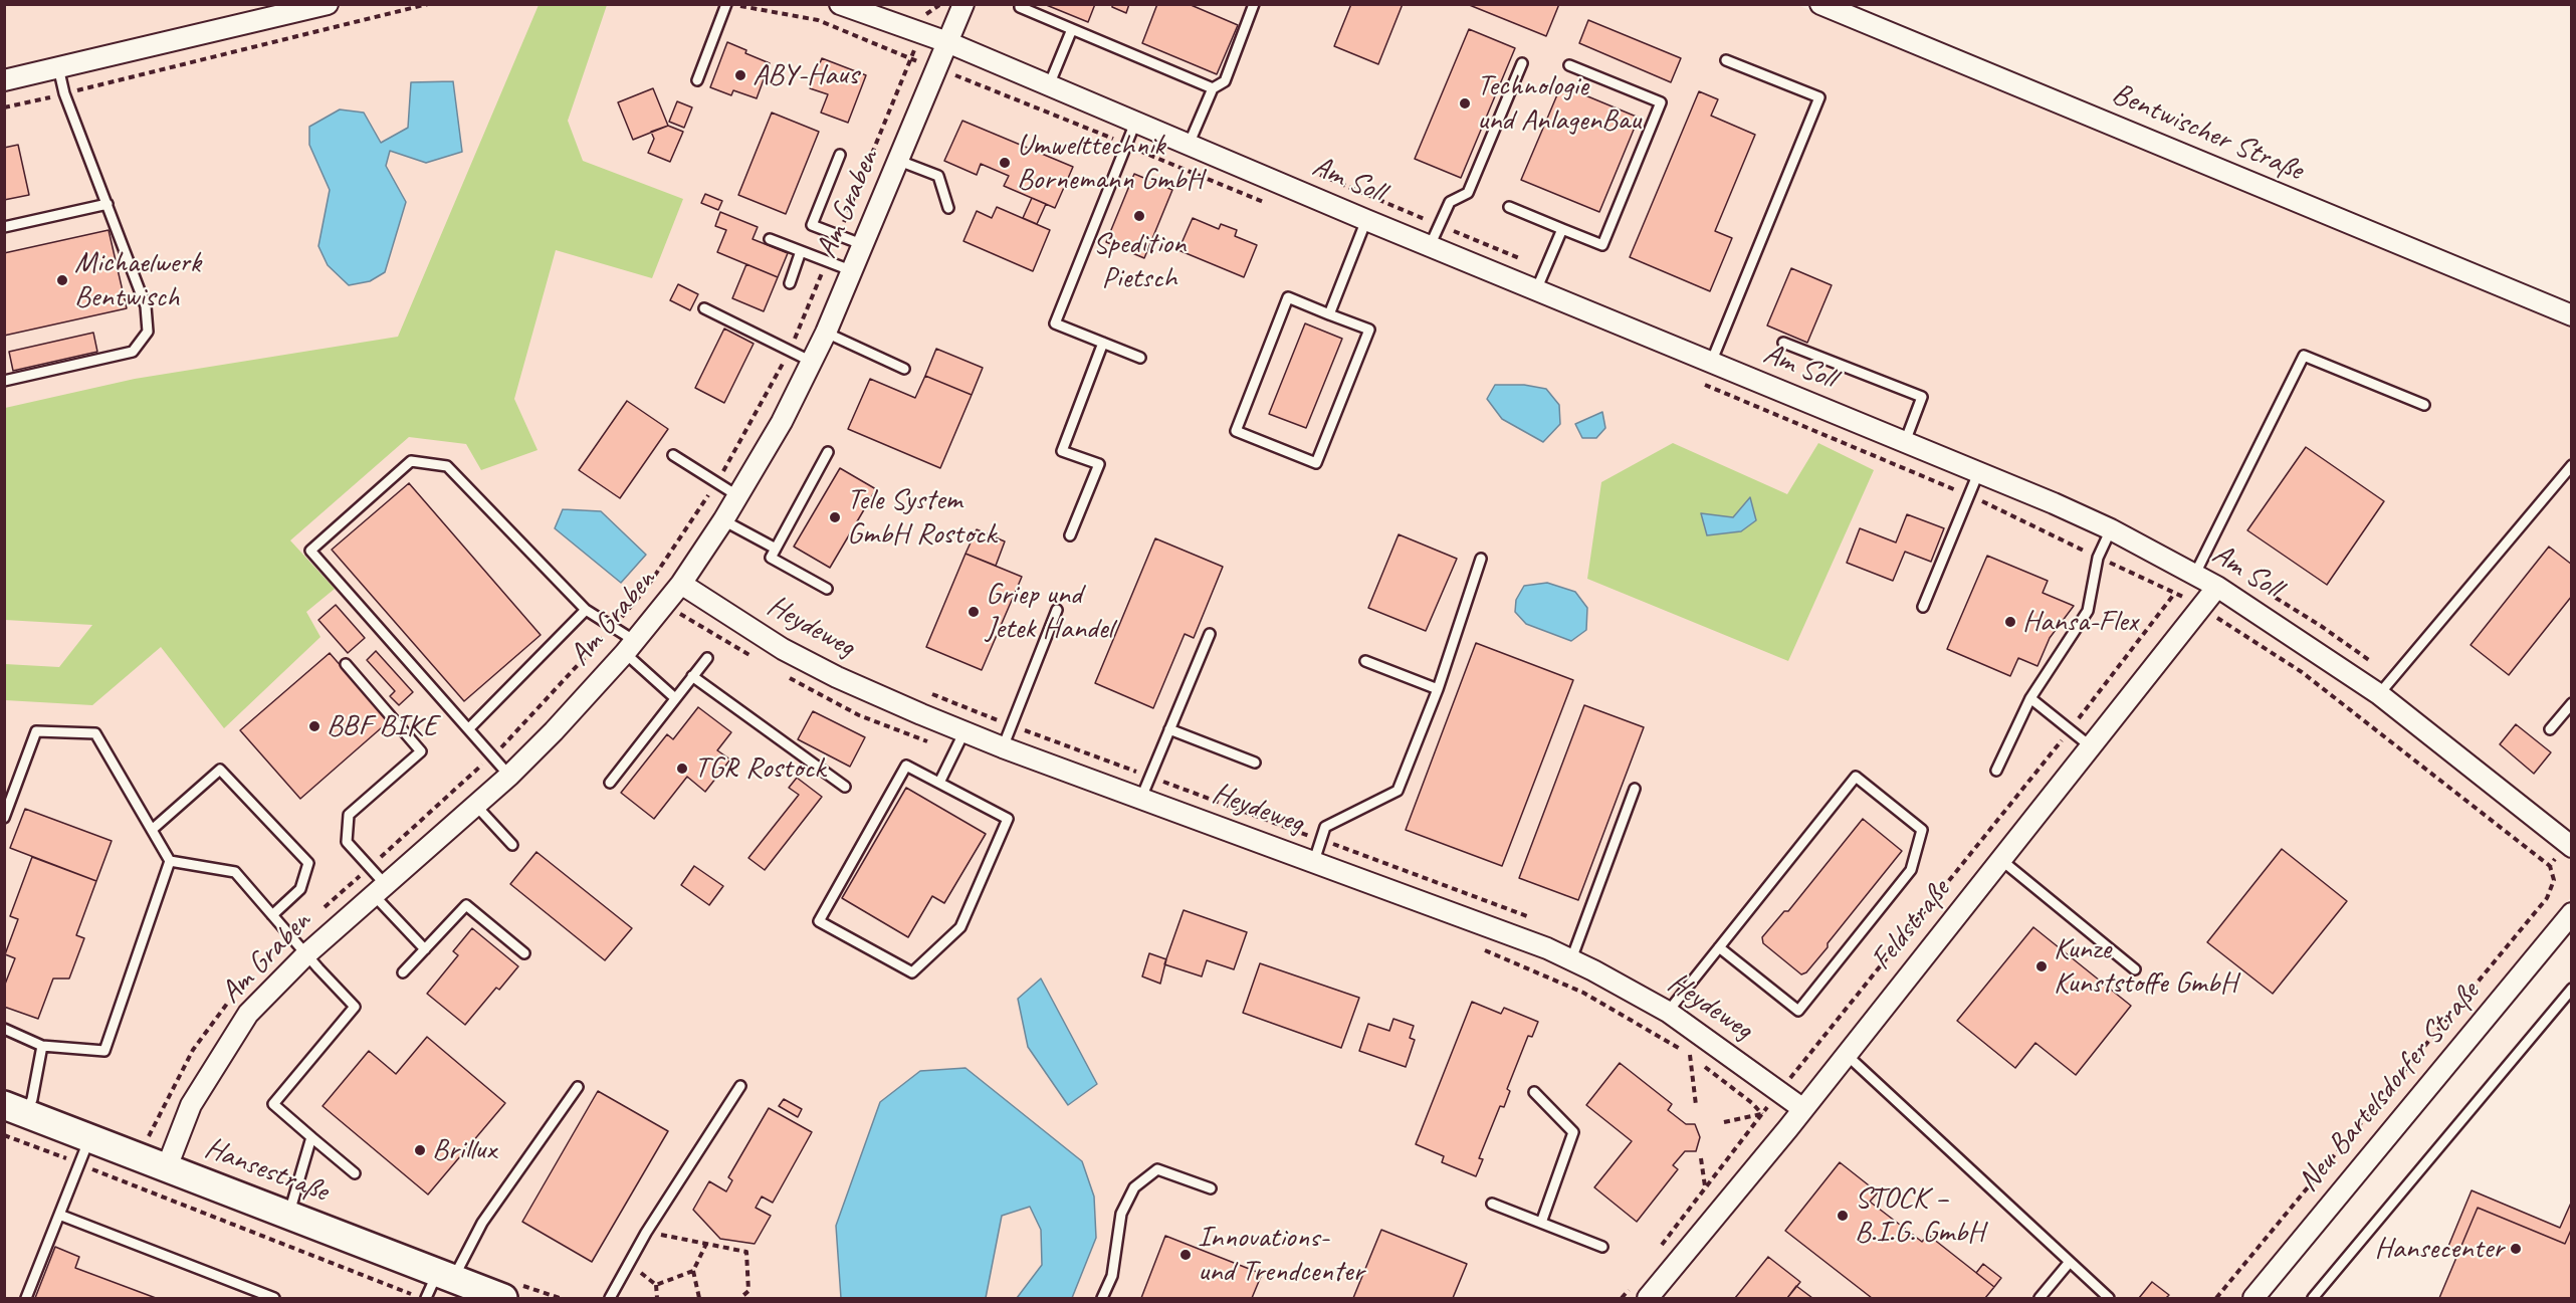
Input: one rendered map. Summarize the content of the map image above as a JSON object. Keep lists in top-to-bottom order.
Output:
{
  "streets": {
    "street": [
      "Bentwischer Straße",
      "Am Soll",
      "Am Graben",
      "Heydeweg",
      "Feldstraße",
      "Neu Bartelsdorfer Straße",
      "Hansestraße"
    ]
  },
  "crossings": [
    ["Am Soll", "Am Graben"],
    ["Am Soll", "Feldstraße"],
    ["Am Graben", "Heydeweg"],
    ["Am Graben", "Hansestraße"],
    ["Heydeweg", "Feldstraße"]
  ],
  "places": [
    "ABY-Haus",
    "Technologie und AnlagenBau",
    "Umwelttechnik Bornemann GmbH",
    "Spedition Pietsch",
    "Michaelwerk Bentwisch",
    "Tele System GmbH Rostock",
    "Griep und Jetek Handel",
    "Hansa-Flex",
    "BBF BIKE",
    "TGR Rostock",
    "Kunze Kunststoffe GmbH",
    "Brillux",
    "STOCK – B.I.G. GmbH",
    "Hansecenter",
    "Innovations- und Trendcenter"
  ]
}
